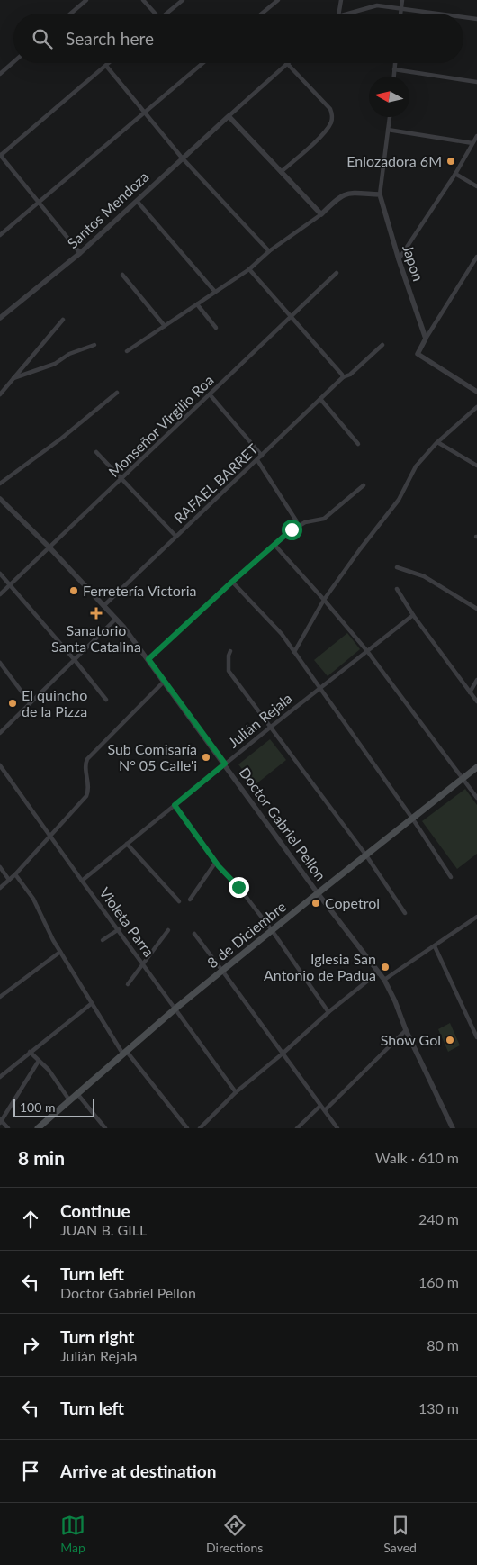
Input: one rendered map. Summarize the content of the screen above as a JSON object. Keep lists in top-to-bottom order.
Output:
{
  "streets": {
    "main road": ["8 de Diciembre"],
    "street": [
      "Santos Mendoza",
      "Japon",
      "Monseñor Virgilio Roa",
      "RAFAEL BARRET",
      "Julián Rejala",
      "Doctor Gabriel Pellon",
      "Violeta Parra"
    ]
  },
  "crossings": [
    ["Monseñor Virgilio Roa", "Doctor Gabriel Pellon"],
    ["RAFAEL BARRET", "Doctor Gabriel Pellon"],
    ["Julián Rejala", "Doctor Gabriel Pellon"],
    ["Julián Rejala", "Violeta Parra"],
    ["Doctor Gabriel Pellon", "8 de Diciembre"],
    ["Violeta Parra", "8 de Diciembre"]
  ],
  "places": {
    "other": [
      "Enlozadora 6M",
      "Ferretería Victoria",
      "El quincho de la Pizza",
      "Sub Comisaría N° 05 Calle'i",
      "Copetrol",
      "Iglesia San Antonio de Padua",
      "Show Gol"
    ],
    "health": ["Sanatorio Santa Catalina"]
  },
  "scale_bar": "100 m",
  "north": "left",
  "page": {
    "search": "Search here",
    "scale": "100 m",
    "heading": ["8 min", "Walk · 610 m"],
    "list": [
      ["Continue", "JUAN B. GILL", "240 m"],
      ["Turn left", "Doctor Gabriel Pellon", "160 m"],
      ["Turn right", "Julián Rejala", "80 m"],
      ["Turn left", "130 m"],
      "Arrive at destination"
    ],
    "nav": ["Map", "Directions", "Saved"]
  }
}
